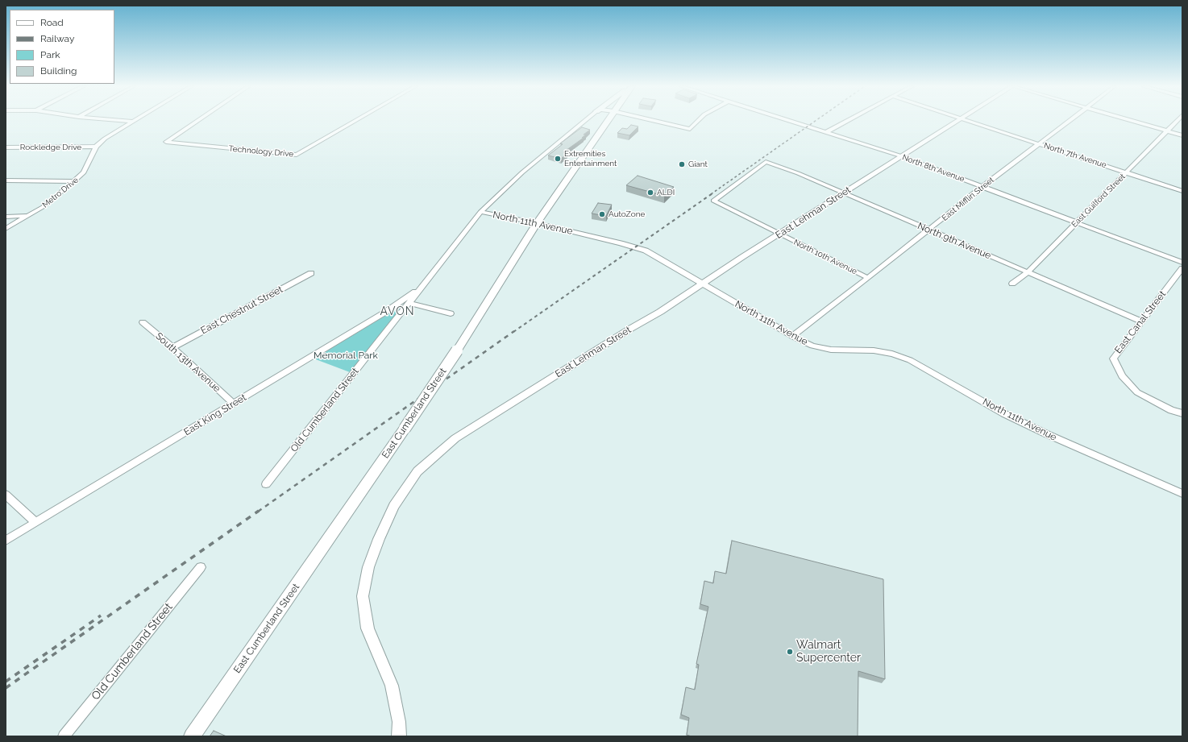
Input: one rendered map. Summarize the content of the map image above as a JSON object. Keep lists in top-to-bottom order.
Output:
{
  "streets": {
    "highway": ["East Cumberland Street"],
    "main road": ["East Lehman Street"],
    "street": [
      "Rockledge Drive",
      "Technology Drive",
      "North 7th Avenue",
      "North 8th Avenue",
      "Metro Drive",
      "East Mifflin Street",
      "East Guilford Street",
      "North 11th Avenue",
      "North 9th Avenue",
      "North 10th Avenue",
      "East Chestnut Street",
      "East Canal Street",
      "South 13th Avenue",
      "Old Cumberland Street",
      "East King Street"
    ]
  },
  "crossings": [
    ["Rockledge Drive", "Metro Drive"],
    ["North 7th Avenue", "East Mifflin Street"],
    ["North 7th Avenue", "East Guilford Street"],
    ["North 8th Avenue", "East Mifflin Street"],
    ["North 8th Avenue", "East Guilford Street"],
    ["North 8th Avenue", "East Lehman Street"],
    ["East Mifflin Street", "North 11th Avenue"],
    ["East Mifflin Street", "North 9th Avenue"],
    ["East Mifflin Street", "North 10th Avenue"],
    ["East Guilford Street", "North 9th Avenue"],
    ["East Lehman Street", "North 11th Avenue"],
    ["East Lehman Street", "North 9th Avenue"],
    ["East Lehman Street", "North 10th Avenue"],
    ["North 11th Avenue", "Old Cumberland Street"],
    ["North 11th Avenue", "East Cumberland Street"],
    ["North 9th Avenue", "North 10th Avenue"],
    ["North 9th Avenue", "East Canal Street"],
    ["East Chestnut Street", "South 13th Avenue"],
    ["South 13th Avenue", "East King Street"],
    ["Old Cumberland Street", "East King Street"]
  ],
  "districts": ["AVON"],
  "parks": ["Memorial Park"],
  "places": [
    "Extremities Entertainment",
    "Giant",
    "ALDI",
    "AutoZone",
    "Walmart Supercenter"
  ],
  "legend": [
    "Road",
    "Railway",
    "Park",
    "Building"
  ]
}
